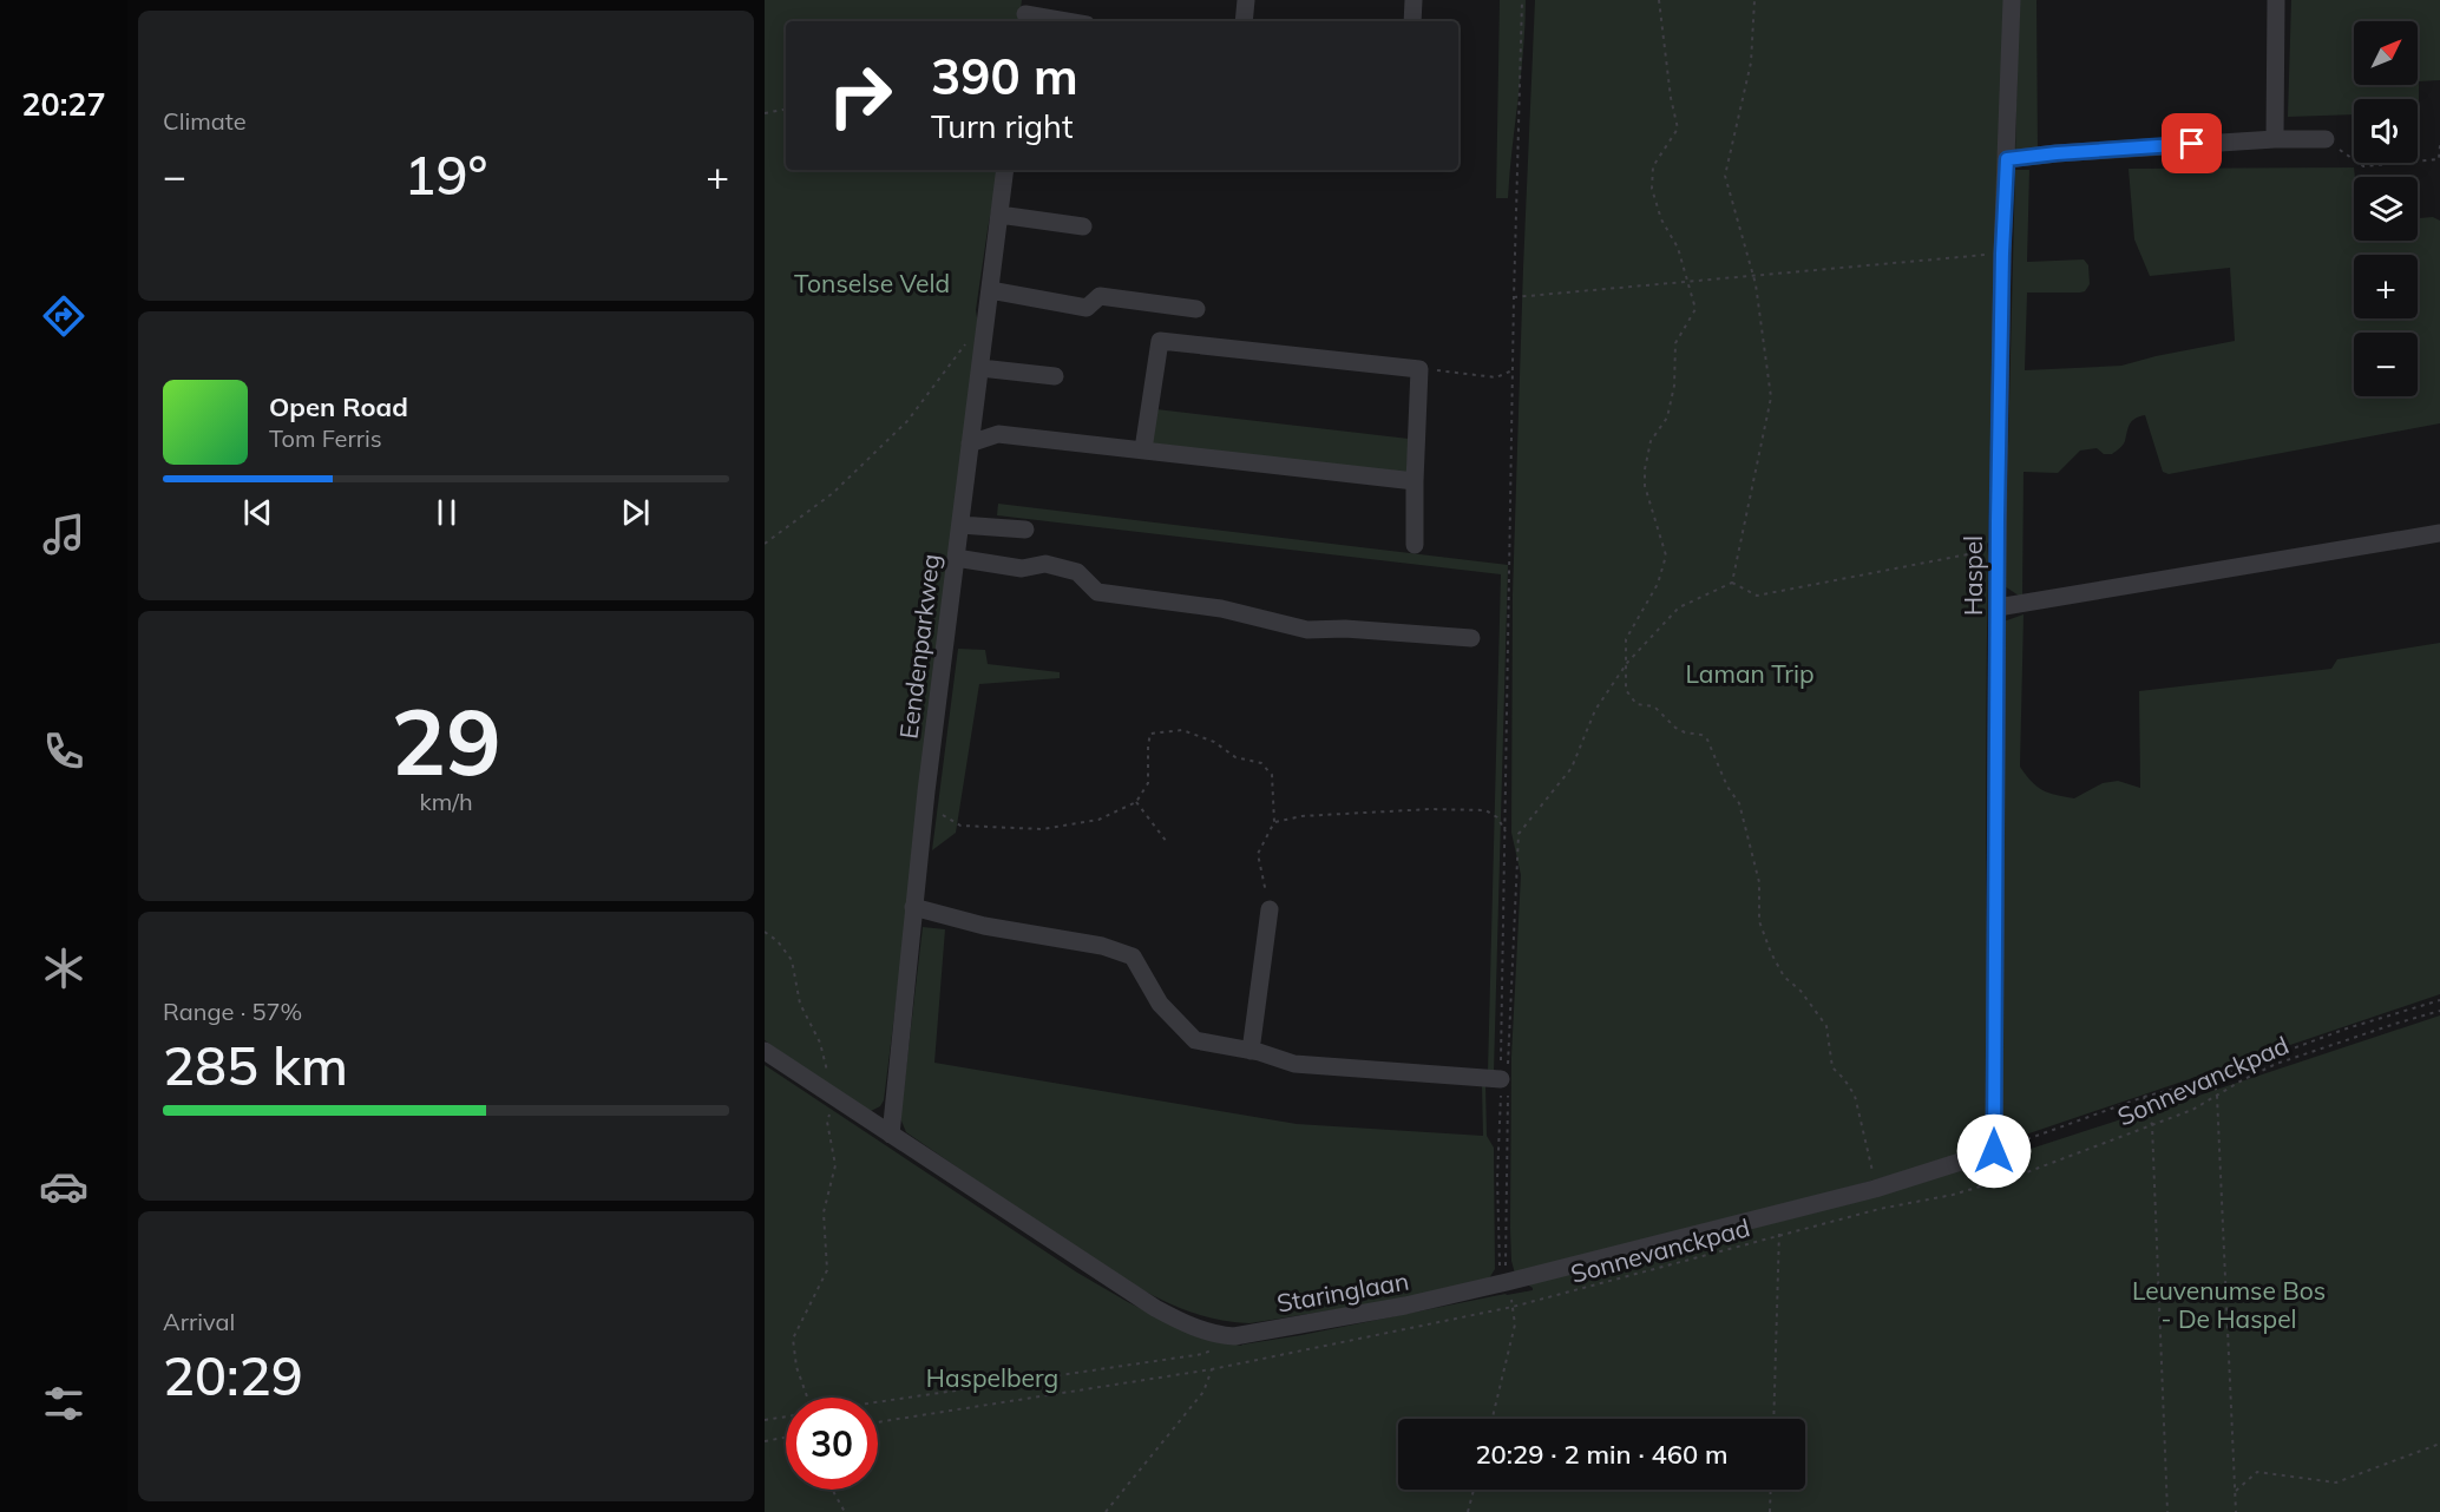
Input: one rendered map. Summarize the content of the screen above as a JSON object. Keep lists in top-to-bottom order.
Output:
{
  "streets": {
    "street": ["Haspel", "Eendenparkweg", "Staringlaan"],
    "path": ["Sonnevanckpad"]
  },
  "crossings": [
    ["Haspel", "Staringlaan"],
    ["Eendenparkweg", "Staringlaan"]
  ],
  "parks": [
    "Tonselse Veld",
    "Laman Trip",
    "Leuvenumse Bos - De Haspel",
    "Haspelberg"
  ],
  "north": "top right",
  "page": {
    "tabs": "20:27",
    "tile": [
      "Climate",
      ["29", "km/h"],
      ["Range · 57%", "285 km"],
      ["Arrival", "20:29"]
    ],
    "map_buttons": ["+", "−"],
    "turn": ["390 m", "Turn right"],
    "heat": ["−", "19°", "+"],
    "song": ["Open Road", "Tom Ferris"],
    "limit": "30",
    "trip": "20:29 · 2 min · 460 m"
  }
}
